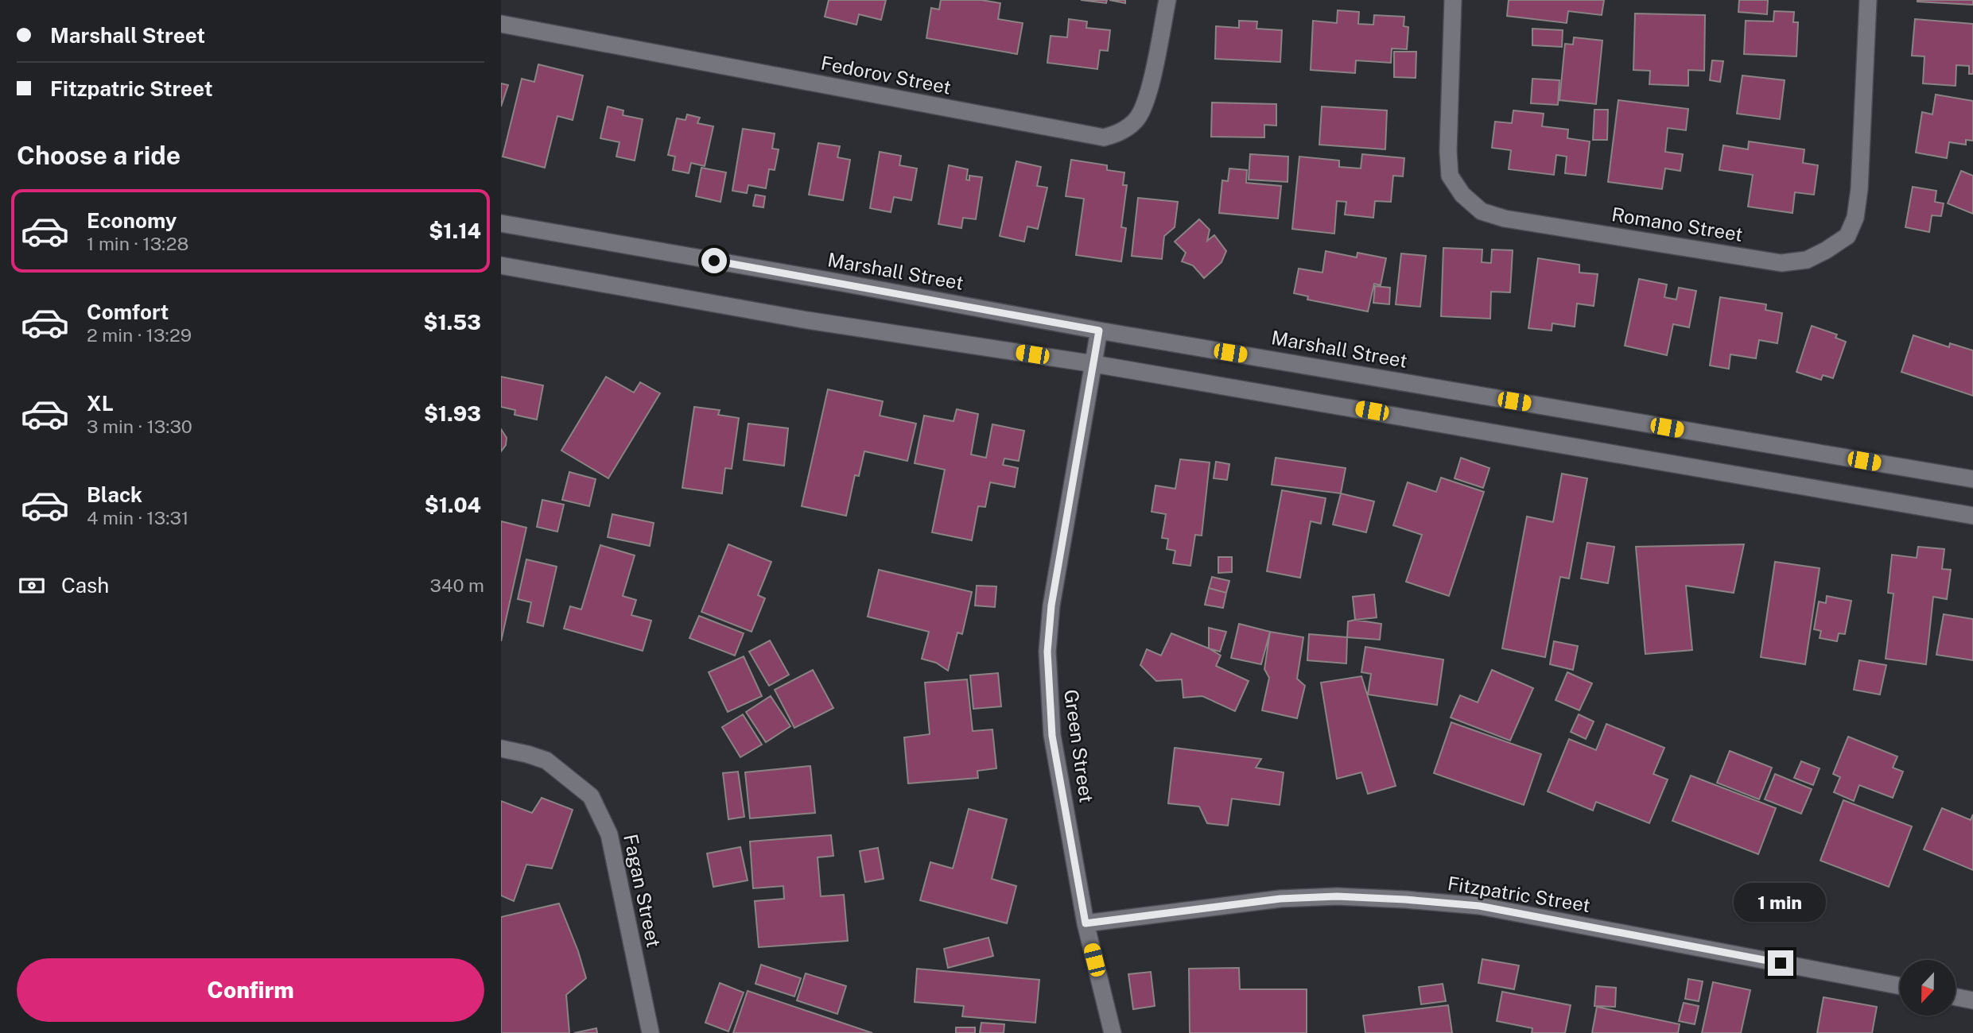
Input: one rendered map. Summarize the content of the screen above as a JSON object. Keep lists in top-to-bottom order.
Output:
{
  "streets": {
    "street": [
      "Fedorov Street",
      "Romano Street",
      "Marshall Street",
      "Green Street",
      "Fagan Street",
      "Fitzpatric Street"
    ]
  },
  "crossings": [
    ["Marshall Street", "Green Street"],
    ["Green Street", "Fitzpatric Street"]
  ],
  "north": "bottom",
  "page": {
    "banner": ["Marshall Street", "Fitzpatric Street"],
    "heading": "Choose a ride",
    "list": [
      {
        "name": "Economy",
        "note": "1 min · 13:28",
        "value": "$1.14"
      },
      {
        "name": "Comfort",
        "note": "2 min · 13:29",
        "value": "$1.53"
      },
      {
        "name": "XL",
        "note": "3 min · 13:30",
        "value": "$1.93"
      },
      {
        "name": "Black",
        "note": "4 min · 13:31",
        "value": "$1.04"
      }
    ],
    "pay": ["Cash", "340 m"],
    "bubble": "1 min",
    "buttons": "Confirm"
  }
}
